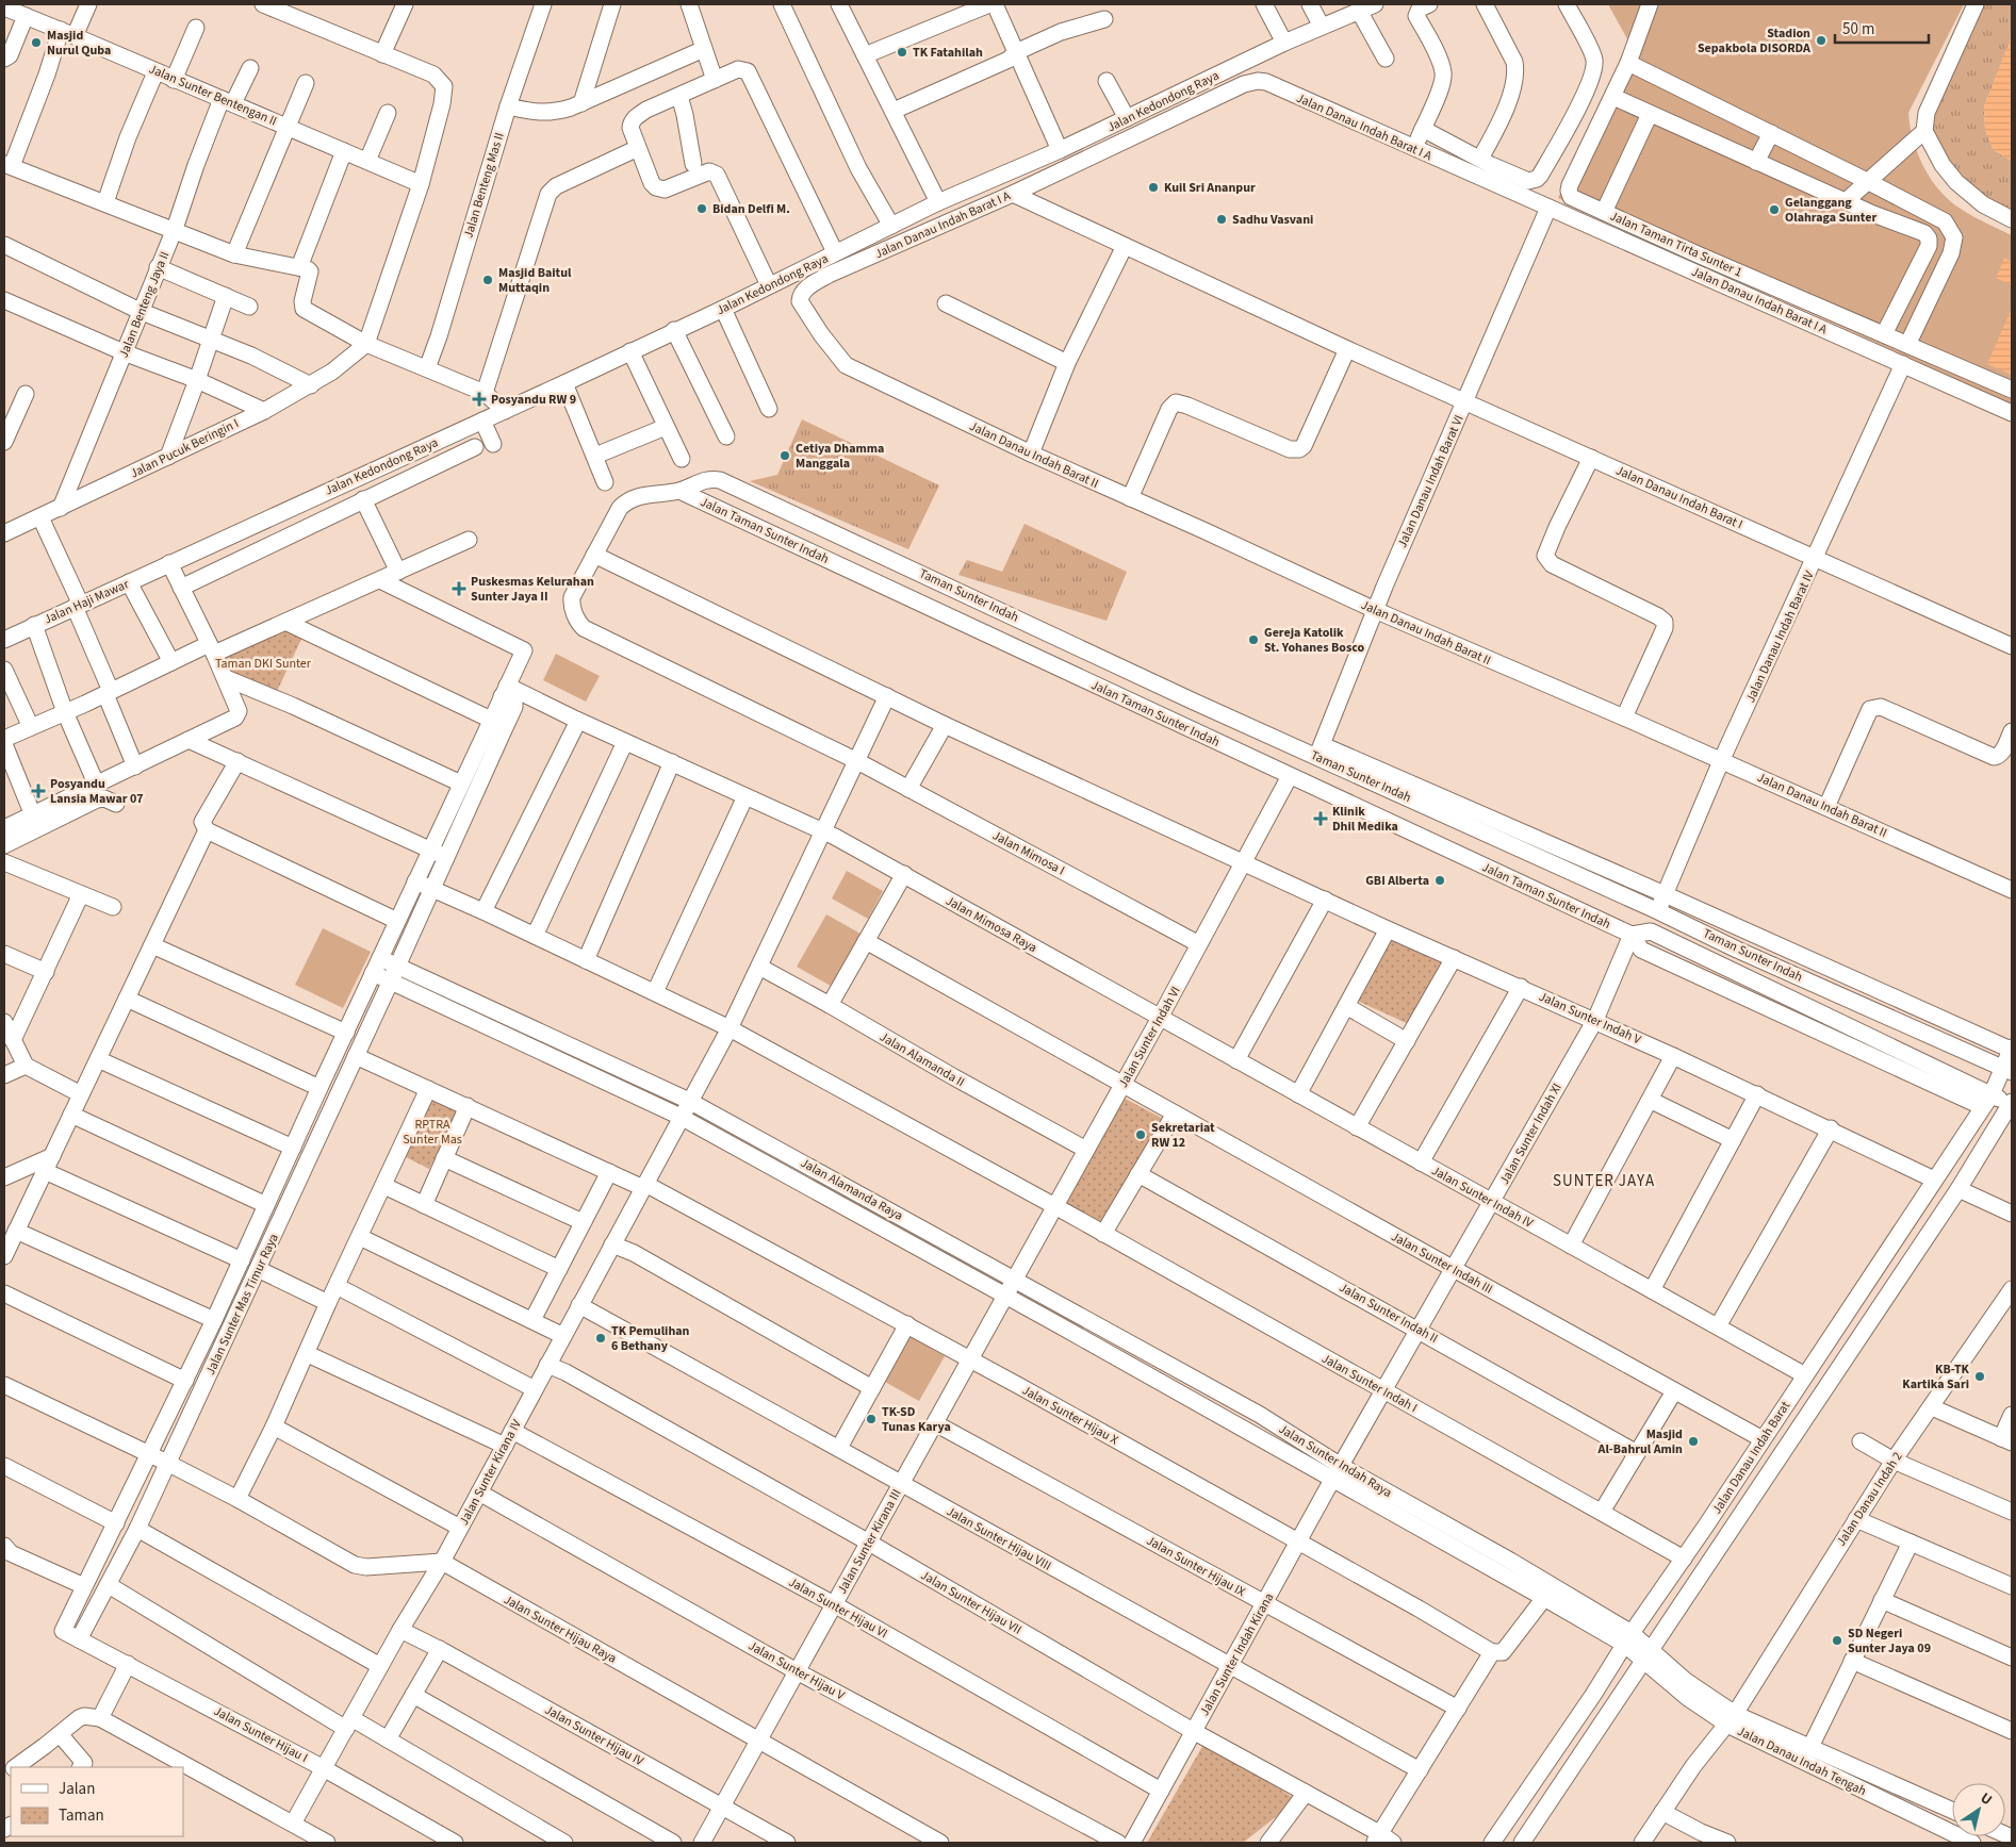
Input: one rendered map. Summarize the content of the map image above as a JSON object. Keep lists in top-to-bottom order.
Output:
{
  "streets": {
    "street": [
      "Jalan Sunter Bentengan II",
      "Jalan Kedondong Raya",
      "Jalan Danau Indah Barat I A",
      "Jalan Benteng Mas II",
      "Jalan Taman Tirta Sunter 1",
      "Jalan Benteng Jaya II",
      "Jalan Pucuk Beringin I",
      "Jalan Danau Indah Barat II",
      "Jalan Danau Indah Barat VI",
      "Jalan Danau Indah Barat I",
      "Jalan Taman Sunter Indah",
      "Taman Sunter Indah",
      "Jalan Haji Mawar",
      "Jalan Danau Indah Barat IV",
      "Jalan Mimosa I",
      "Jalan Mimosa Raya",
      "Jalan Sunter Indah V",
      "Jalan Sunter Indah VI",
      "Jalan Alamanda II",
      "Jalan Sunter Indah XI",
      "Jalan Alamanda Raya",
      "Jalan Sunter Indah IV",
      "Jalan Sunter Indah III",
      "Jalan Sunter Mas Timur Raya",
      "Jalan Sunter Indah II",
      "Jalan Sunter Indah I",
      "Jalan Sunter Hijau X",
      "Jalan Danau Indah Barat",
      "Jalan Sunter Indah Raya",
      "Jalan Sunter Kirana IV",
      "Jalan Danau Indah 2",
      "Jalan Sunter Hijau VIII",
      "Jalan Sunter Kirana III",
      "Jalan Sunter Hijau IX",
      "Jalan Sunter Hijau VII",
      "Jalan Sunter Hijau VI",
      "Jalan Sunter Hijau Raya",
      "Jalan Sunter Indah Kirana",
      "Jalan Sunter Hijau V",
      "Jalan Sunter Hijau I",
      "Jalan Sunter Hijau IV",
      "Jalan Danau Indah Tengah"
    ]
  },
  "crossings": [
    ["Jalan Sunter Bentengan II", "Jalan Benteng Jaya II"],
    ["Jalan Kedondong Raya", "Jalan Haji Mawar"],
    ["Jalan Danau Indah Barat I A", "Jalan Danau Indah Barat II"],
    ["Jalan Danau Indah Barat I A", "Jalan Danau Indah Barat VI"],
    ["Jalan Danau Indah Barat I A", "Jalan Danau Indah Barat I"],
    ["Jalan Danau Indah Barat I A", "Jalan Danau Indah Barat IV"],
    ["Jalan Benteng Jaya II", "Jalan Pucuk Beringin I"],
    ["Jalan Danau Indah Barat II", "Jalan Danau Indah Barat VI"],
    ["Jalan Danau Indah Barat II", "Jalan Danau Indah Barat IV"],
    ["Jalan Danau Indah Barat VI", "Jalan Danau Indah Barat I"],
    ["Jalan Danau Indah Barat VI", "Taman Sunter Indah"],
    ["Jalan Danau Indah Barat I", "Jalan Danau Indah Barat IV"],
    ["Jalan Taman Sunter Indah", "Taman Sunter Indah"],
    ["Jalan Taman Sunter Indah", "Jalan Mimosa I"],
    ["Jalan Taman Sunter Indah", "Jalan Sunter Indah V"],
    ["Jalan Taman Sunter Indah", "Jalan Sunter Indah VI"],
    ["Jalan Taman Sunter Indah", "Jalan Sunter Indah XI"],
    ["Jalan Taman Sunter Indah", "Jalan Danau Indah Barat"],
    ["Taman Sunter Indah", "Jalan Danau Indah Barat IV"],
    ["Taman Sunter Indah", "Jalan Danau Indah Barat"],
    ["Jalan Mimosa I", "Jalan Sunter Indah VI"],
    ["Jalan Mimosa Raya", "Jalan Sunter Indah VI"],
    ["Jalan Mimosa Raya", "Jalan Sunter Indah IV"],
    ["Jalan Mimosa Raya", "Jalan Sunter Mas Timur Raya"],
    ["Jalan Sunter Indah V", "Jalan Sunter Indah VI"],
    ["Jalan Sunter Indah V", "Jalan Sunter Indah XI"],
    ["Jalan Sunter Indah V", "Jalan Danau Indah Barat"],
    ["Jalan Sunter Indah VI", "Jalan Alamanda II"],
    ["Jalan Sunter Indah VI", "Jalan Alamanda Raya"],
    ["Jalan Sunter Indah VI", "Jalan Sunter Indah IV"],
    ["Jalan Sunter Indah VI", "Jalan Sunter Indah III"],
    ["Jalan Sunter Indah VI", "Jalan Sunter Indah I"],
    ["Jalan Sunter Indah VI", "Jalan Sunter Indah Raya"],
    ["Jalan Sunter Indah VI", "Jalan Sunter Kirana III"],
    ["Jalan Sunter Indah XI", "Jalan Sunter Indah IV"],
    ["Jalan Sunter Indah XI", "Jalan Sunter Indah III"],
    ["Jalan Sunter Indah XI", "Jalan Sunter Indah II"],
    ["Jalan Sunter Indah XI", "Jalan Sunter Indah I"],
    ["Jalan Sunter Indah XI", "Jalan Sunter Indah Raya"],
    ["Jalan Sunter Indah XI", "Jalan Sunter Indah Kirana"],
    ["Jalan Alamanda Raya", "Jalan Sunter Mas Timur Raya"],
    ["Jalan Alamanda Raya", "Jalan Sunter Indah Raya"],
    ["Jalan Alamanda Raya", "Jalan Sunter Kirana IV"],
    ["Jalan Alamanda Raya", "Jalan Sunter Kirana III"],
    ["Jalan Sunter Indah IV", "Jalan Danau Indah Barat"],
    ["Jalan Sunter Indah III", "Jalan Danau Indah Barat"],
    ["Jalan Sunter Mas Timur Raya", "Jalan Sunter Indah I"],
    ["Jalan Sunter Mas Timur Raya", "Jalan Sunter Hijau X"],
    ["Jalan Sunter Mas Timur Raya", "Jalan Sunter Hijau I"],
    ["Jalan Sunter Indah I", "Jalan Danau Indah Barat"],
    ["Jalan Sunter Hijau X", "Jalan Sunter Kirana IV"],
    ["Jalan Sunter Hijau X", "Jalan Sunter Kirana III"],
    ["Jalan Sunter Hijau X", "Jalan Sunter Indah Kirana"],
    ["Jalan Danau Indah Barat", "Jalan Sunter Indah Raya"],
    ["Jalan Danau Indah Barat", "Jalan Danau Indah Tengah"],
    ["Jalan Sunter Indah Raya", "Jalan Sunter Kirana III"],
    ["Jalan Sunter Indah Raya", "Jalan Sunter Indah Kirana"],
    ["Jalan Sunter Indah Raya", "Jalan Danau Indah Tengah"],
    ["Jalan Sunter Kirana IV", "Jalan Sunter Hijau VIII"],
    ["Jalan Sunter Kirana IV", "Jalan Sunter Hijau VII"],
    ["Jalan Sunter Kirana IV", "Jalan Sunter Hijau VI"],
    ["Jalan Sunter Kirana IV", "Jalan Sunter Hijau Raya"],
    ["Jalan Sunter Kirana IV", "Jalan Sunter Hijau V"],
    ["Jalan Sunter Kirana IV", "Jalan Sunter Hijau I"],
    ["Jalan Sunter Kirana IV", "Jalan Sunter Hijau IV"],
    ["Jalan Danau Indah 2", "Jalan Danau Indah Tengah"],
    ["Jalan Sunter Hijau VIII", "Jalan Sunter Kirana III"],
    ["Jalan Sunter Hijau VIII", "Jalan Sunter Indah Kirana"],
    ["Jalan Sunter Kirana III", "Jalan Sunter Hijau IX"],
    ["Jalan Sunter Kirana III", "Jalan Sunter Hijau VII"],
    ["Jalan Sunter Kirana III", "Jalan Sunter Hijau VI"],
    ["Jalan Sunter Kirana III", "Jalan Sunter Hijau Raya"],
    ["Jalan Sunter Kirana III", "Jalan Sunter Hijau V"],
    ["Jalan Sunter Kirana III", "Jalan Sunter Hijau IV"],
    ["Jalan Sunter Hijau IX", "Jalan Sunter Indah Kirana"],
    ["Jalan Sunter Hijau VII", "Jalan Sunter Indah Kirana"],
    ["Jalan Sunter Hijau VI", "Jalan Sunter Indah Kirana"]
  ],
  "districts": ["SUNTER JAYA"],
  "parks": ["Taman DKI Sunter", "RPTRA Sunter Mas"],
  "places": {
    "other": [
      "Stadion Sepakbola DISORDA",
      "Masjid Nurul Quba",
      "TK Fatahilah",
      "Kuil Sri Ananpur",
      "Bidan Delfi M.",
      "Gelanggang Olahraga Sunter",
      "Sadhu Vasvani",
      "Masjid Baitul Muttaqin",
      "Cetiya Dhamma Manggala",
      "Gereja Katolik St. Yohanes Bosco",
      "GBI Alberta",
      "Sekretariat RW 12",
      "TK Pemulihan 6 Bethany",
      "KB-TK Kartika Sari",
      "TK-SD Tunas Karya",
      "Masjid Al-Bahrul Amin",
      "SD Negeri Sunter Jaya 09"
    ],
    "health": [
      "Posyandu RW 9",
      "Puskesmas Kelurahan Sunter Jaya II",
      "Posyandu Lansia Mawar 07",
      "Klinik Dhil Medika"
    ]
  },
  "legend": ["Jalan", "Taman"],
  "scale_bar": "50 m",
  "north": "top right"
}
